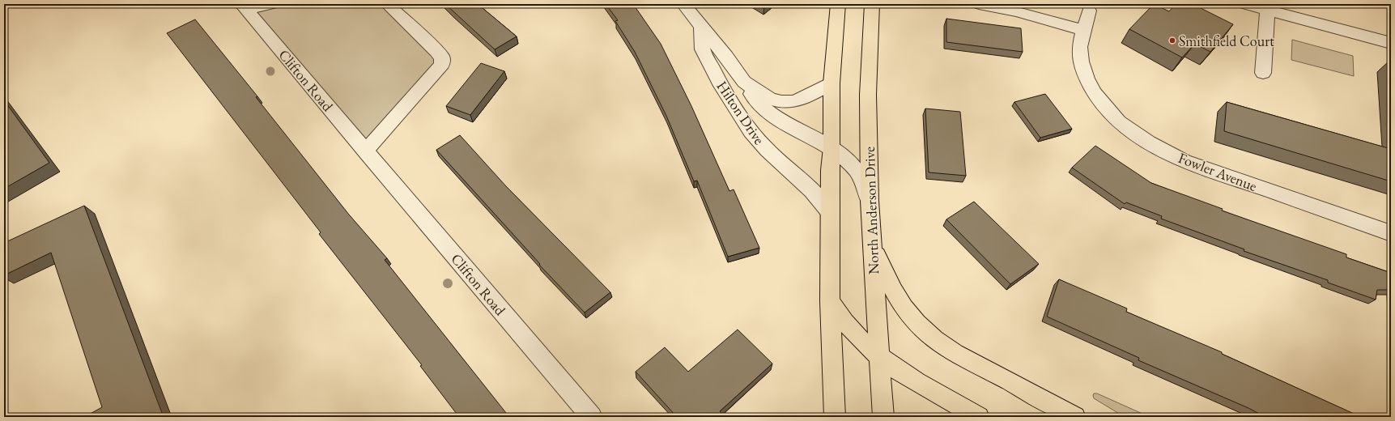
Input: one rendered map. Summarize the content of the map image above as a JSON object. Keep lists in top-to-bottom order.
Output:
{
  "streets": {
    "main road": ["North Anderson Drive"],
    "street": ["Clifton Road", "Hilton Drive", "Fowler Avenue"]
  },
  "places": ["Smithfield Court"]
}
